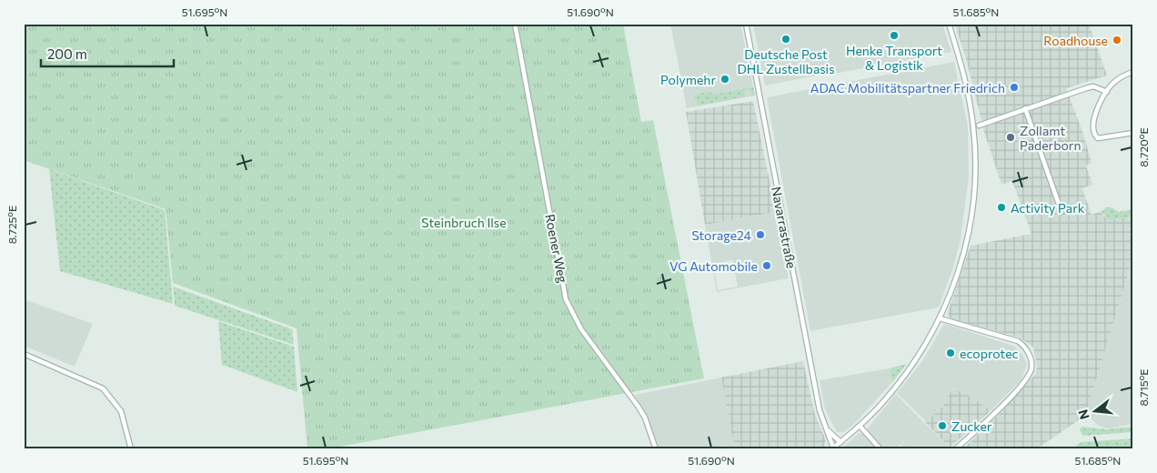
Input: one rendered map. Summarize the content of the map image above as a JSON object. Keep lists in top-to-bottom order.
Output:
{
  "streets": {
    "street": ["Navarrastraße", "Roener Weg"]
  },
  "parks": ["Steinbruch Ilse"],
  "places": [
    "Henke Transport & Logistik",
    "Deutsche Post DHL Zustellbasis",
    "Roadhouse",
    "Polymehr",
    "ADAC Mobilitätspartner Friedrich",
    "Zollamt Paderborn",
    "Activity Park",
    "Storage24",
    "VG Automobile",
    "ecoprotec",
    "Zucker"
  ],
  "scale_bar": "200 m",
  "north": "left",
  "coordinates": [
    "51.695°N",
    "51.690°N",
    "51.685°N",
    "8.720°E",
    "8.725°E",
    "8.715°E"
  ]
}
